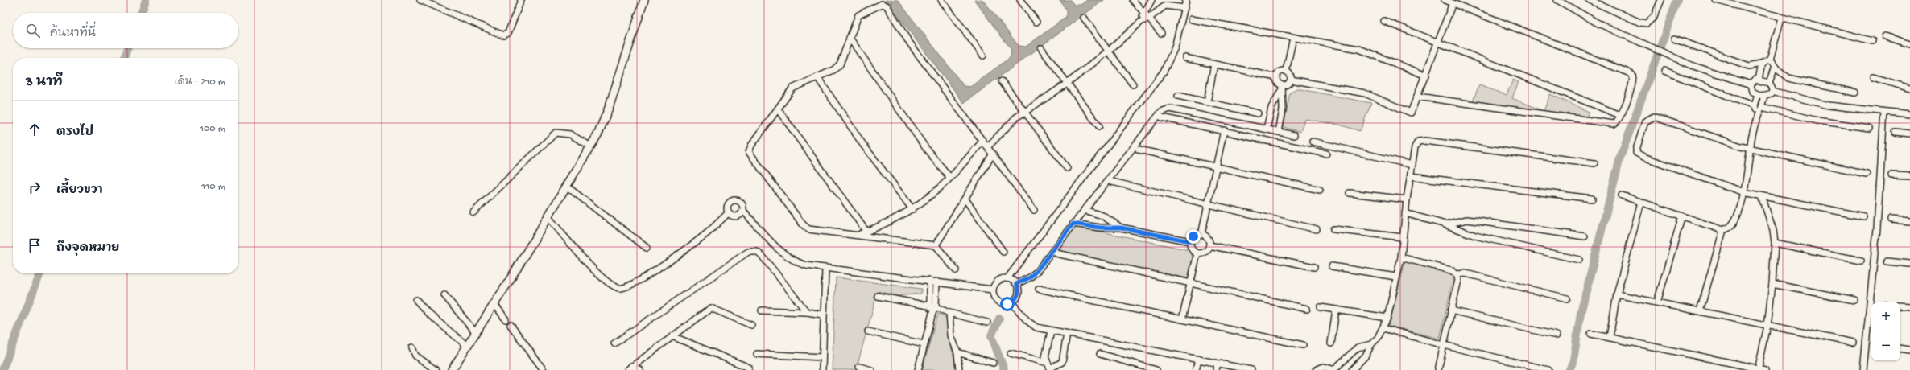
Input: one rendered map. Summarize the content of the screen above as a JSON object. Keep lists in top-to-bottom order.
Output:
{
  "page": {
    "search": "ค้นหาที่นี่",
    "heading": ["3 นาที", "เดิน · 210 m"],
    "list": [
      ["ตรงไป", "100 m"],
      ["เลี้ยวขวา", "110 m"],
      "ถึงจุดหมาย"
    ],
    "map_buttons": ["+", "−"]
  }
}
